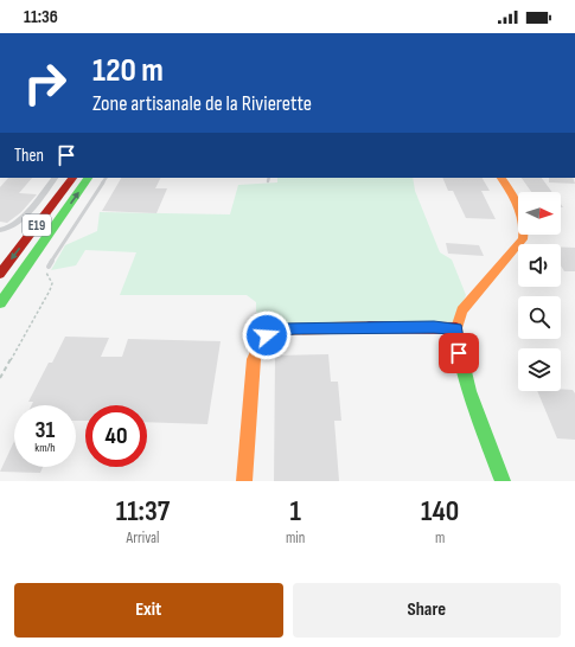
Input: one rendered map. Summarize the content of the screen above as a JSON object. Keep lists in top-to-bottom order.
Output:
{
  "streets": {
    "main road": ["E19"]
  },
  "north": "right",
  "page": {
    "status": "11:36",
    "turn": ["120 m", "Zone artisanale de la Rivierette"],
    "then": "Then",
    "speed": "31 km/h",
    "limit": "40",
    "eta": [
      "11:37",
      "Arrival",
      "1",
      "min",
      "140",
      "m"
    ],
    "buttons": ["Exit", "Share"]
  }
}
